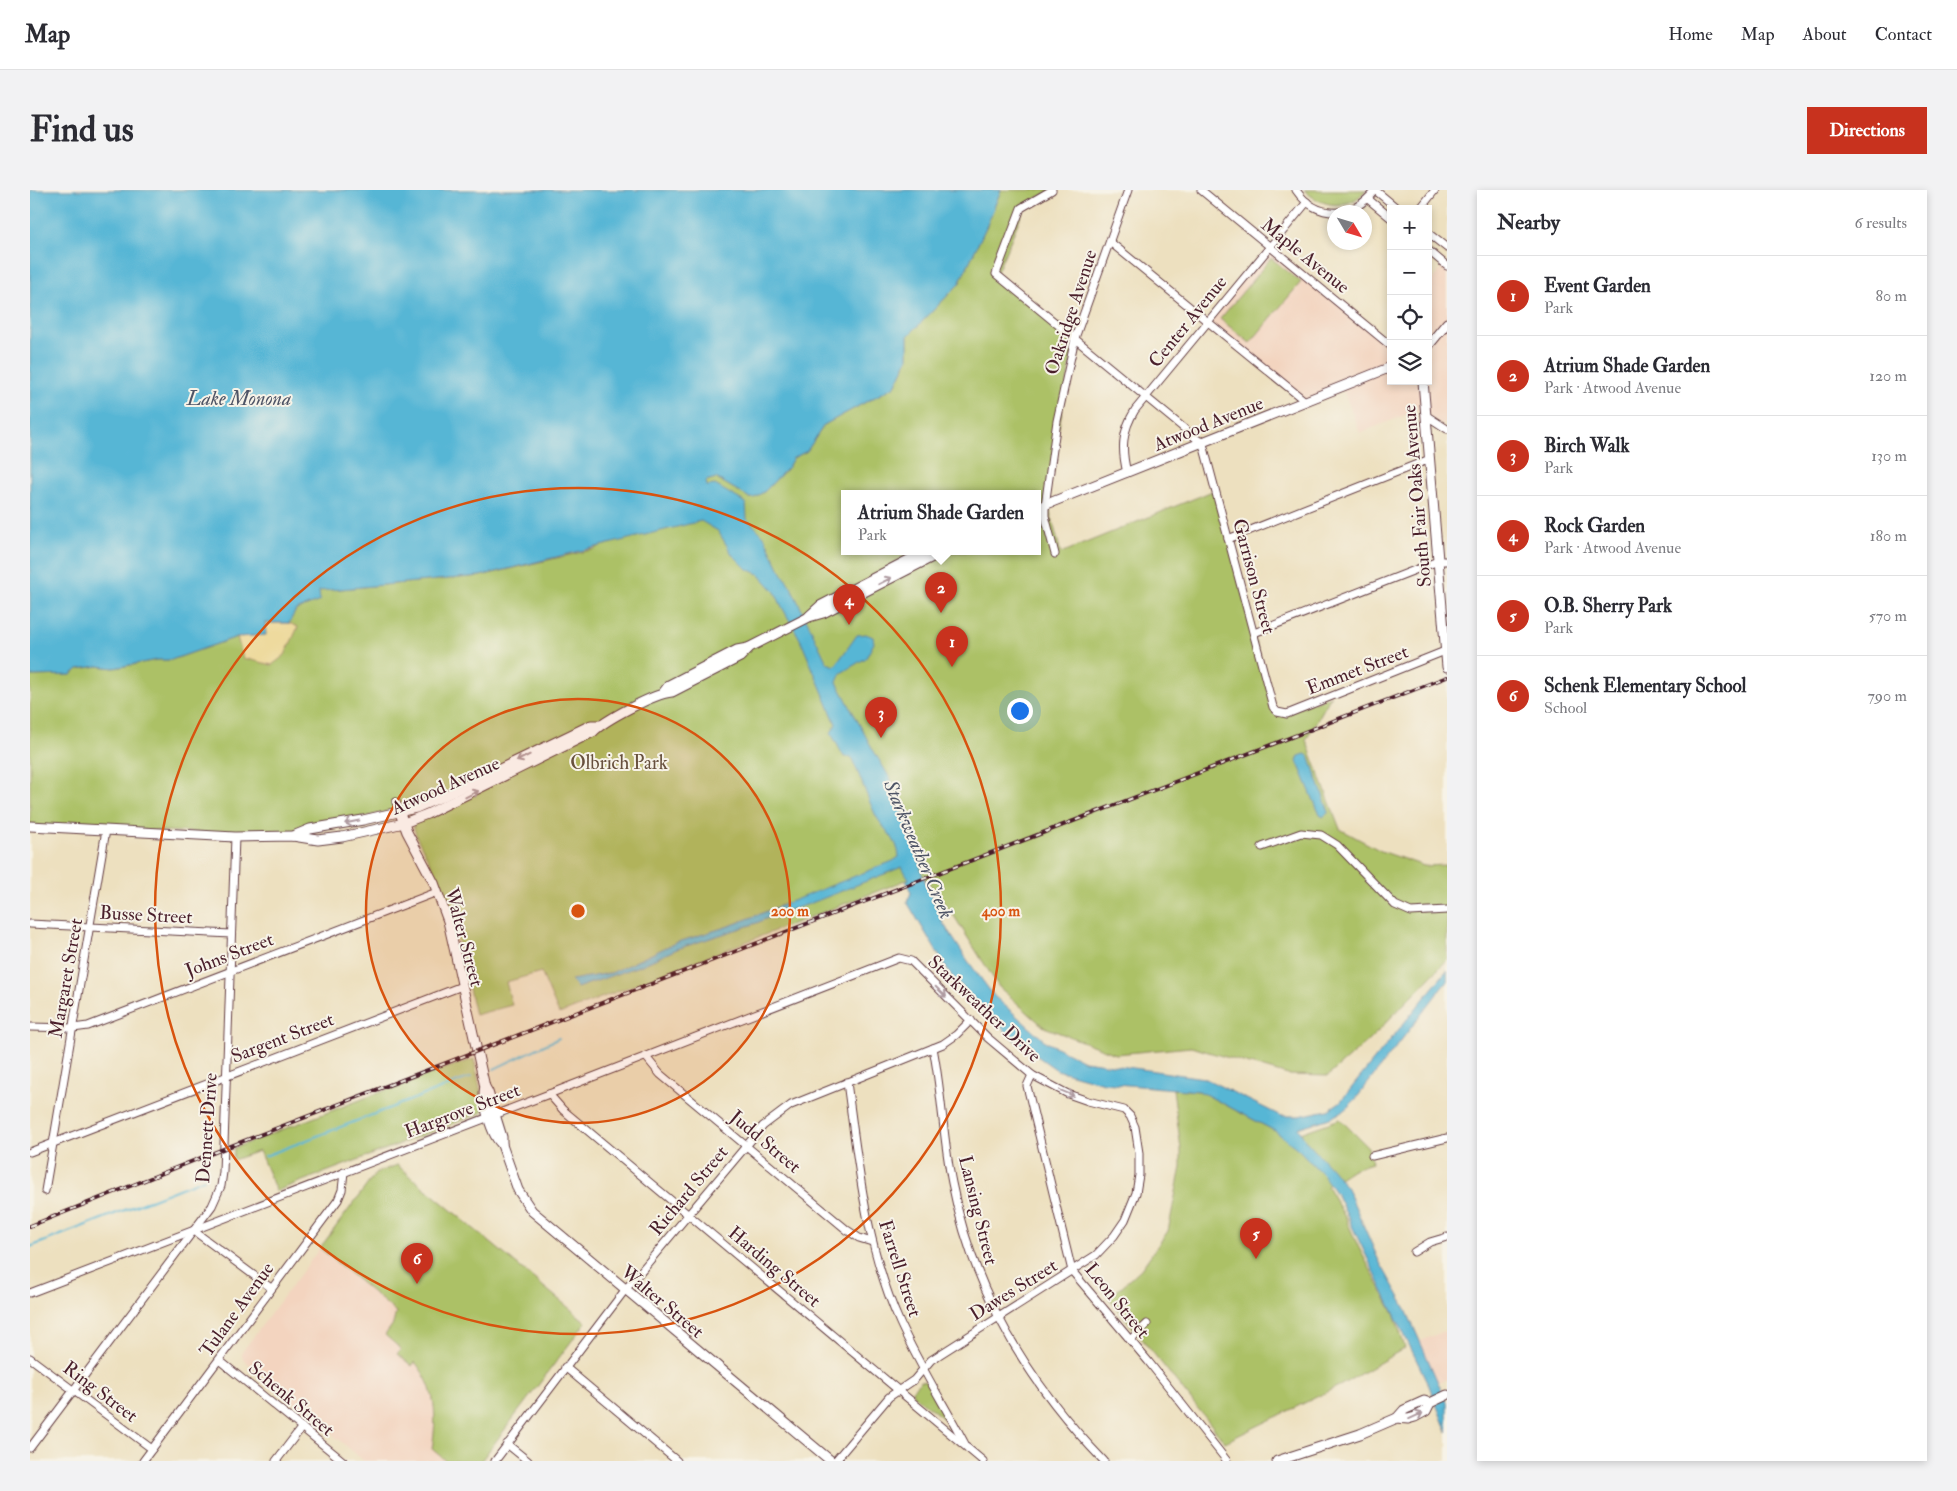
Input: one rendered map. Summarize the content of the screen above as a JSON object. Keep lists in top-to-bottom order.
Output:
{
  "streets": {
    "street": [
      "Maple Avenue",
      "Oakridge Avenue",
      "Center Avenue",
      "Atwood Avenue",
      "South Fair Oaks Avenue",
      "Garrison Street",
      "Emmet Street",
      "Busse Street",
      "Walter Street",
      "Johns Street",
      "Margaret Street",
      "Starkweather Drive",
      "Sargent Street",
      "Hargrove Street",
      "Dennett Drive",
      "Judd Street",
      "Richard Street",
      "Lansing Street",
      "Harding Street",
      "Farrell Street",
      "Dawes Street",
      "Leon Street",
      "Tulane Avenue",
      "Ring Street",
      "Schenk Street"
    ]
  },
  "crossings": [
    ["Maple Avenue", "Center Avenue"],
    ["Oakridge Avenue", "Atwood Avenue"],
    ["Center Avenue", "Atwood Avenue"],
    ["Atwood Avenue", "Garrison Street"],
    ["Atwood Avenue", "Walter Street"],
    ["Atwood Avenue", "Margaret Street"],
    ["Atwood Avenue", "Dennett Drive"],
    ["South Fair Oaks Avenue", "Emmet Street"],
    ["Garrison Street", "Emmet Street"],
    ["Busse Street", "Margaret Street"],
    ["Busse Street", "Dennett Drive"],
    ["Walter Street", "Johns Street"],
    ["Walter Street", "Sargent Street"],
    ["Walter Street", "Hargrove Street"],
    ["Walter Street", "Richard Street"],
    ["Johns Street", "Margaret Street"],
    ["Johns Street", "Dennett Drive"],
    ["Margaret Street", "Sargent Street"],
    ["Starkweather Drive", "Hargrove Street"],
    ["Starkweather Drive", "Richard Street"],
    ["Starkweather Drive", "Dawes Street"],
    ["Starkweather Drive", "Leon Street"],
    ["Sargent Street", "Dennett Drive"],
    ["Hargrove Street", "Dennett Drive"],
    ["Hargrove Street", "Judd Street"],
    ["Hargrove Street", "Harding Street"],
    ["Hargrove Street", "Tulane Avenue"],
    ["Dennett Drive", "Ring Street"],
    ["Judd Street", "Richard Street"],
    ["Judd Street", "Farrell Street"],
    ["Richard Street", "Lansing Street"],
    ["Richard Street", "Harding Street"],
    ["Richard Street", "Farrell Street"],
    ["Lansing Street", "Dawes Street"],
    ["Harding Street", "Farrell Street"],
    ["Harding Street", "Dawes Street"],
    ["Farrell Street", "Dawes Street"],
    ["Dawes Street", "Leon Street"],
    ["Tulane Avenue", "Ring Street"],
    ["Tulane Avenue", "Schenk Street"]
  ],
  "one_way": ["Starkweather Drive"],
  "water": ["Lake Monona", "Starkweather Creek"],
  "parks": ["Olbrich Park"],
  "north": "bottom right",
  "page": {
    "header": "Map",
    "nav": [
      "Home",
      "Map",
      "About",
      "Contact"
    ],
    "buttons": "Directions",
    "title": "Find us",
    "heading": ["Nearby", "6 results"],
    "map_buttons": ["+", "−"],
    "list": [
      {
        "mark": "1",
        "name": "Event Garden",
        "note": "Park",
        "value": "80 m"
      },
      {
        "mark": "2",
        "name": "Atrium Shade Garden",
        "note": "Park · Atwood Avenue",
        "value": "120 m"
      },
      {
        "mark": "3",
        "name": "Birch Walk",
        "note": "Park",
        "value": "130 m"
      },
      {
        "mark": "4",
        "name": "Rock Garden",
        "note": "Park · Atwood Avenue",
        "value": "180 m"
      },
      {
        "mark": "5",
        "name": "O.B. Sherry Park",
        "note": "Park",
        "value": "570 m"
      },
      {
        "mark": "6",
        "name": "Schenk Elementary School",
        "note": "School",
        "value": "790 m"
      }
    ],
    "popup": ["Atrium Shade Garden", "Park"],
    "pins": [
      "2",
      "4",
      "1",
      "3",
      "5",
      "6"
    ]
  },
  "rings": ["200 m", "400 m"]
}
